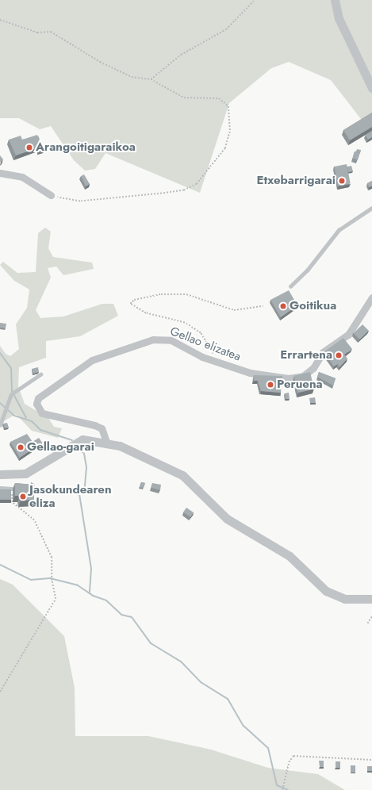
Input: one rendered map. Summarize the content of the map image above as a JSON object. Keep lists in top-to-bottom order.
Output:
{
  "streets": {
    "street": ["Gellao elizatea"]
  },
  "places": [
    "Arangoitigaraikoa",
    "Etxebarrigarai",
    "Goitikua",
    "Errartena",
    "Peruena",
    "Gellao-garai",
    "Jasokundearen eliza"
  ]
}
